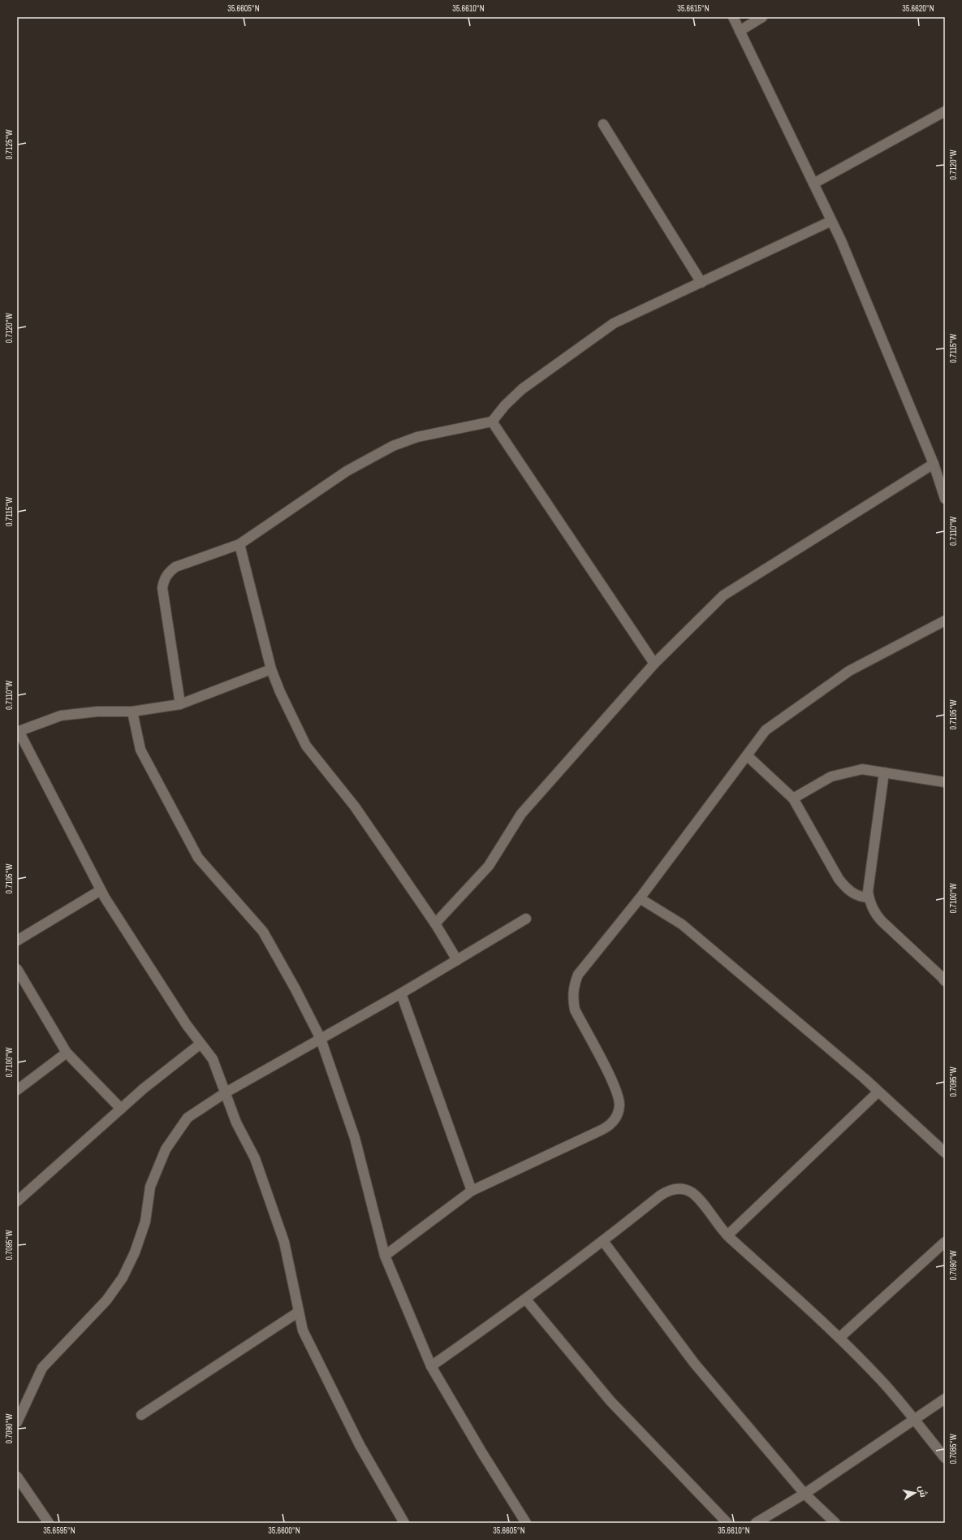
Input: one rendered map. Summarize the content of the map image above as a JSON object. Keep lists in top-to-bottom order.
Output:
{
  "north": "right",
  "coordinates": [
    "35.6605°N",
    "35.6610°N",
    "35.6615°N",
    "35.6620°N",
    "0.7125°W",
    "0.7120°W",
    "0.7115°W",
    "0.7110°W",
    "0.7105°W",
    "0.7100°W",
    "0.7095°W",
    "0.7090°W",
    "0.7085°W",
    "35.6595°N",
    "35.6600°N"
  ]
}
